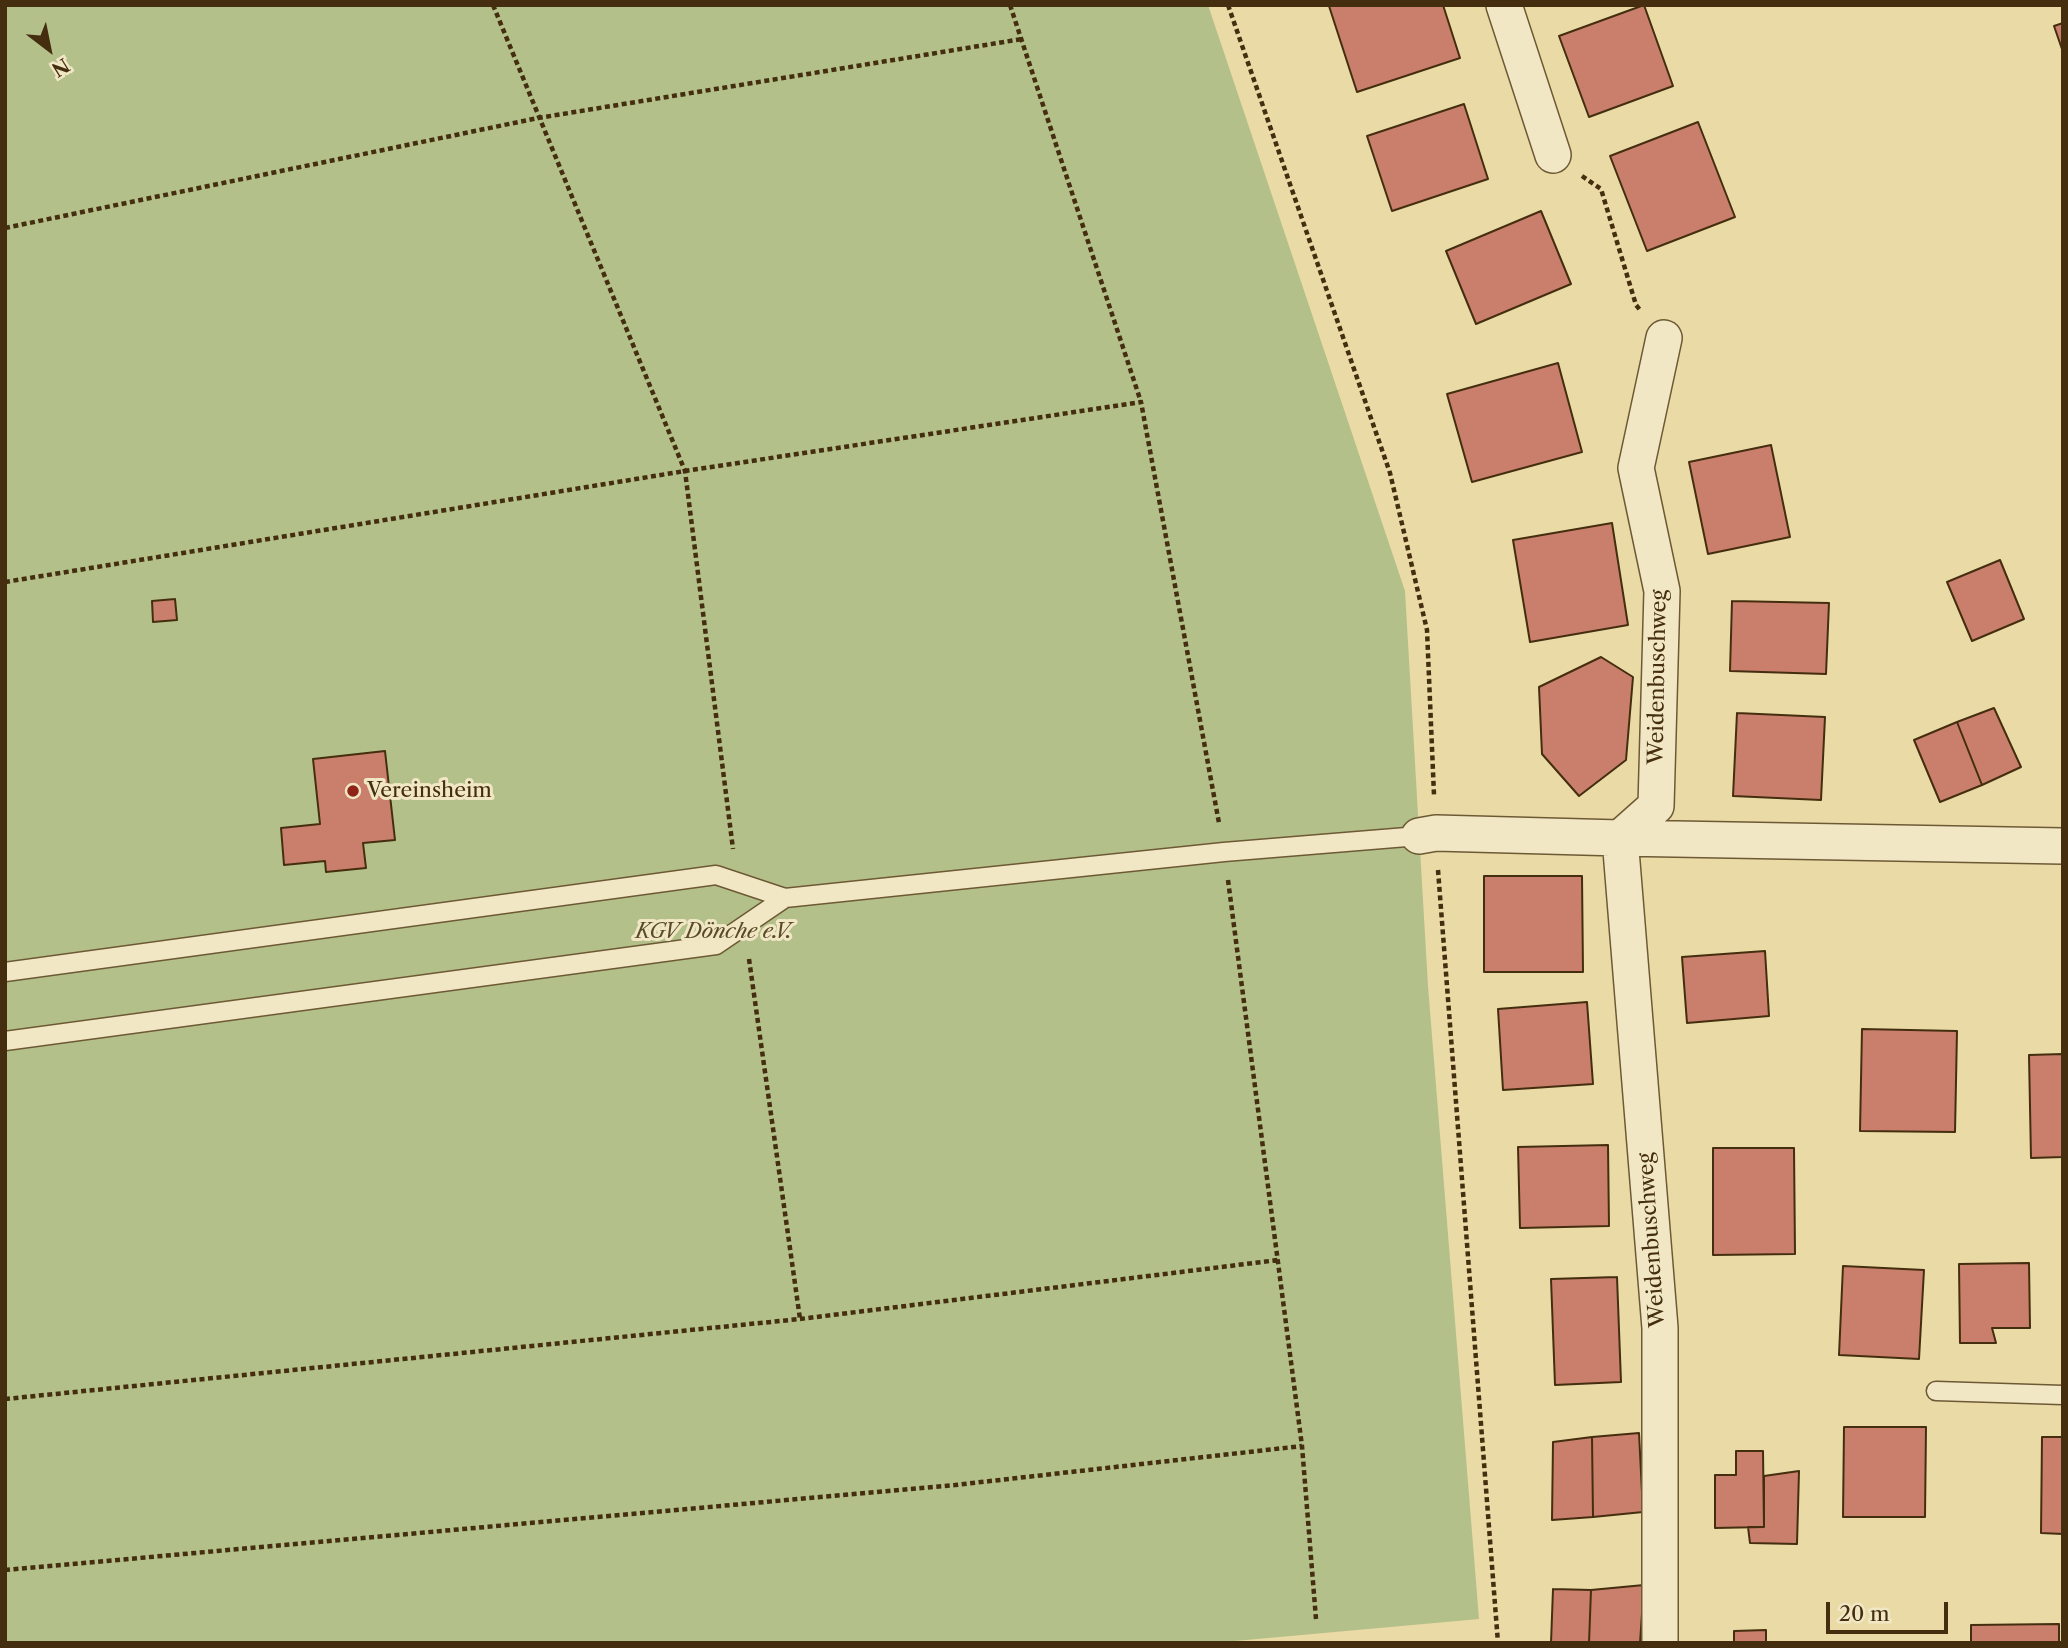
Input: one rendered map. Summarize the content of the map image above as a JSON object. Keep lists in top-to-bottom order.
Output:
{
  "streets": {
    "street": ["Weidenbuschweg"]
  },
  "parks": ["KGV Dönche e.V."],
  "places": ["Vereinsheim"],
  "scale_bar": "20 m",
  "north": "bottom right"
}
